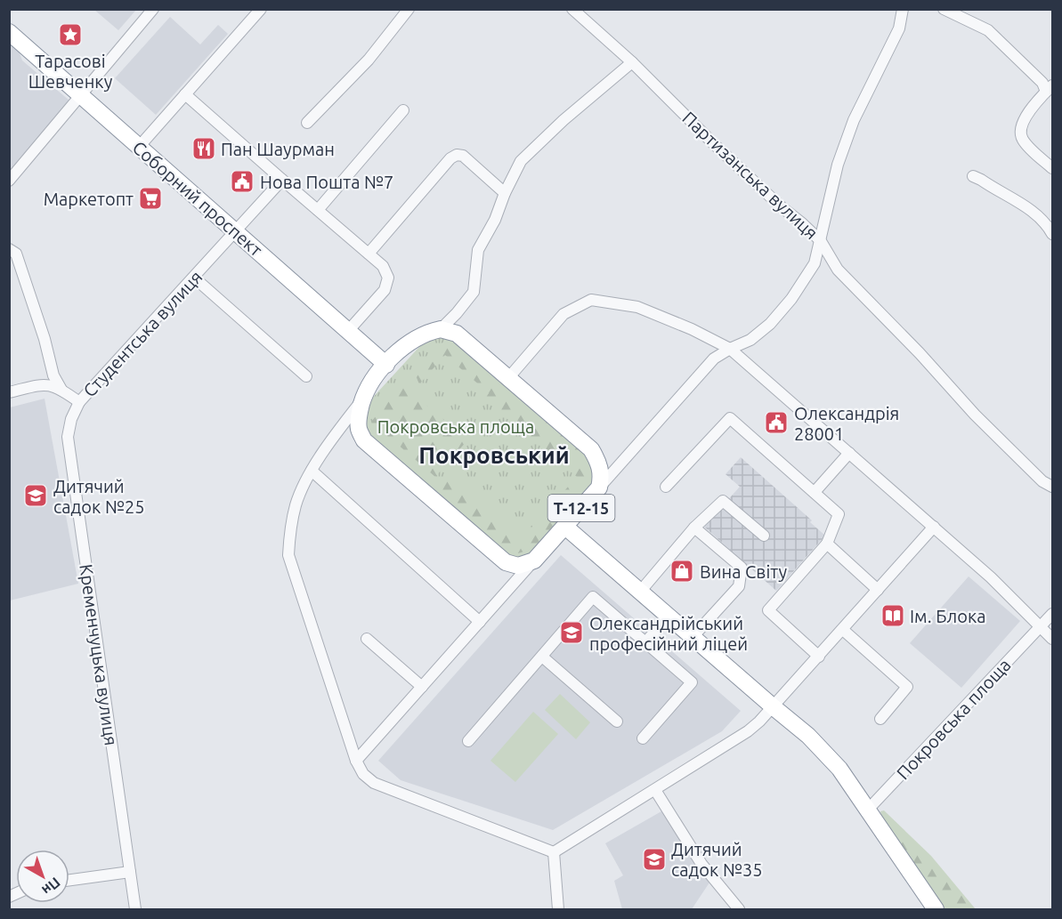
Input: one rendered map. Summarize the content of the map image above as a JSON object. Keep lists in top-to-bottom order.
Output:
{
  "streets": {
    "highway": ["Соборний проспект", "Т-12-15"],
    "street": [
      "Партизанська вулиця",
      "Студентська вулиця",
      "Кременчуцька вулиця",
      "Покровська площа"
    ]
  },
  "crossings": [
    ["Соборний проспект", "Студентська вулиця"],
    ["Студентська вулиця", "Кременчуцька вулиця"],
    ["Т-12-15", "Покровська площа"]
  ],
  "districts": ["Покровський"],
  "parks": ["Покровська площа"],
  "places": {
    "place": ["Тарасові Шевченку"],
    "restaurant": ["Пан Шаурман"],
    "public building": ["Нова Пошта №7", "Олександрія 28001"],
    "supermarket": ["Маркетопт"],
    "school or university": ["Дитячий садок №25", "Олександрійський професійний ліцей", "Дитячий садок №35"],
    "shop": ["Вина Світу"],
    "library": ["Ім. Блока"]
  },
  "north": "bottom right"
}
